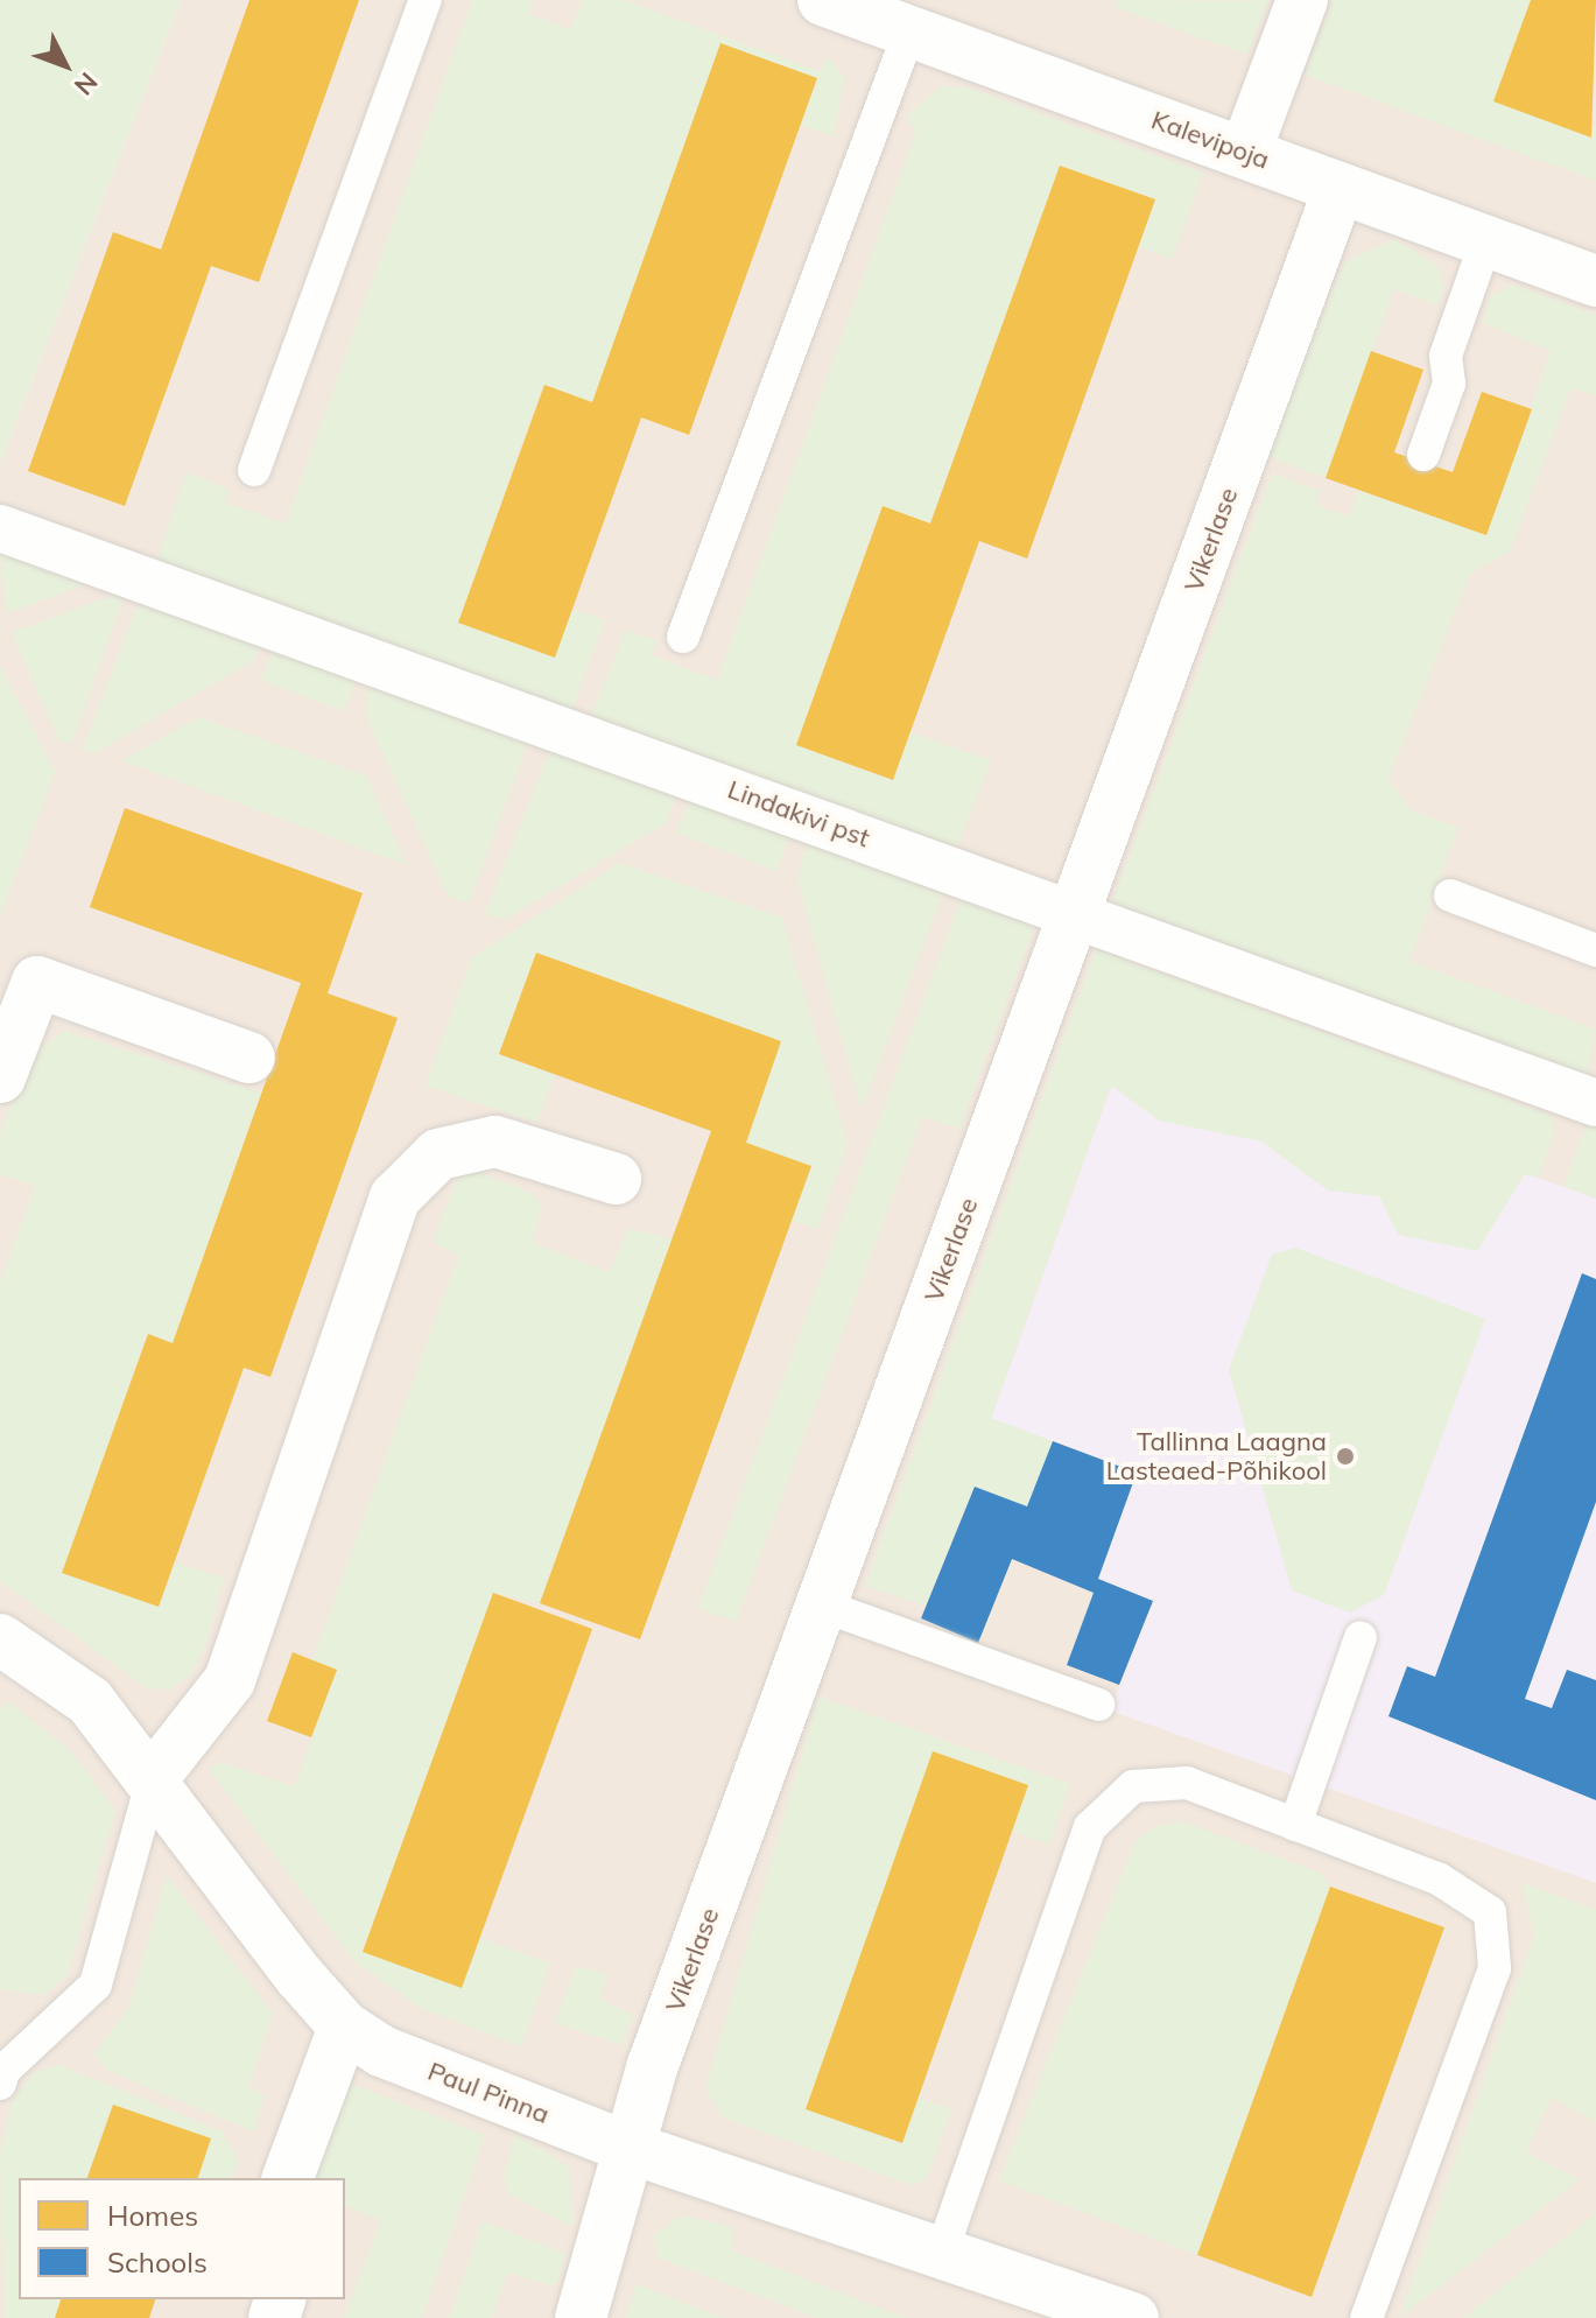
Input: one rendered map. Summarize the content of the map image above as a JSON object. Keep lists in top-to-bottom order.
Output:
{
  "streets": {
    "street": [
      "Kalevipoja",
      "Vikerlase",
      "Lindakivi pst",
      "Paul Pinna"
    ]
  },
  "crossings": [
    ["Kalevipoja", "Vikerlase"],
    ["Vikerlase", "Lindakivi pst"],
    ["Vikerlase", "Paul Pinna"]
  ],
  "places": ["Tallinna Laagna Lasteaed-Põhikool"],
  "legend": ["Homes", "Schools"],
  "north": "bottom right"
}
